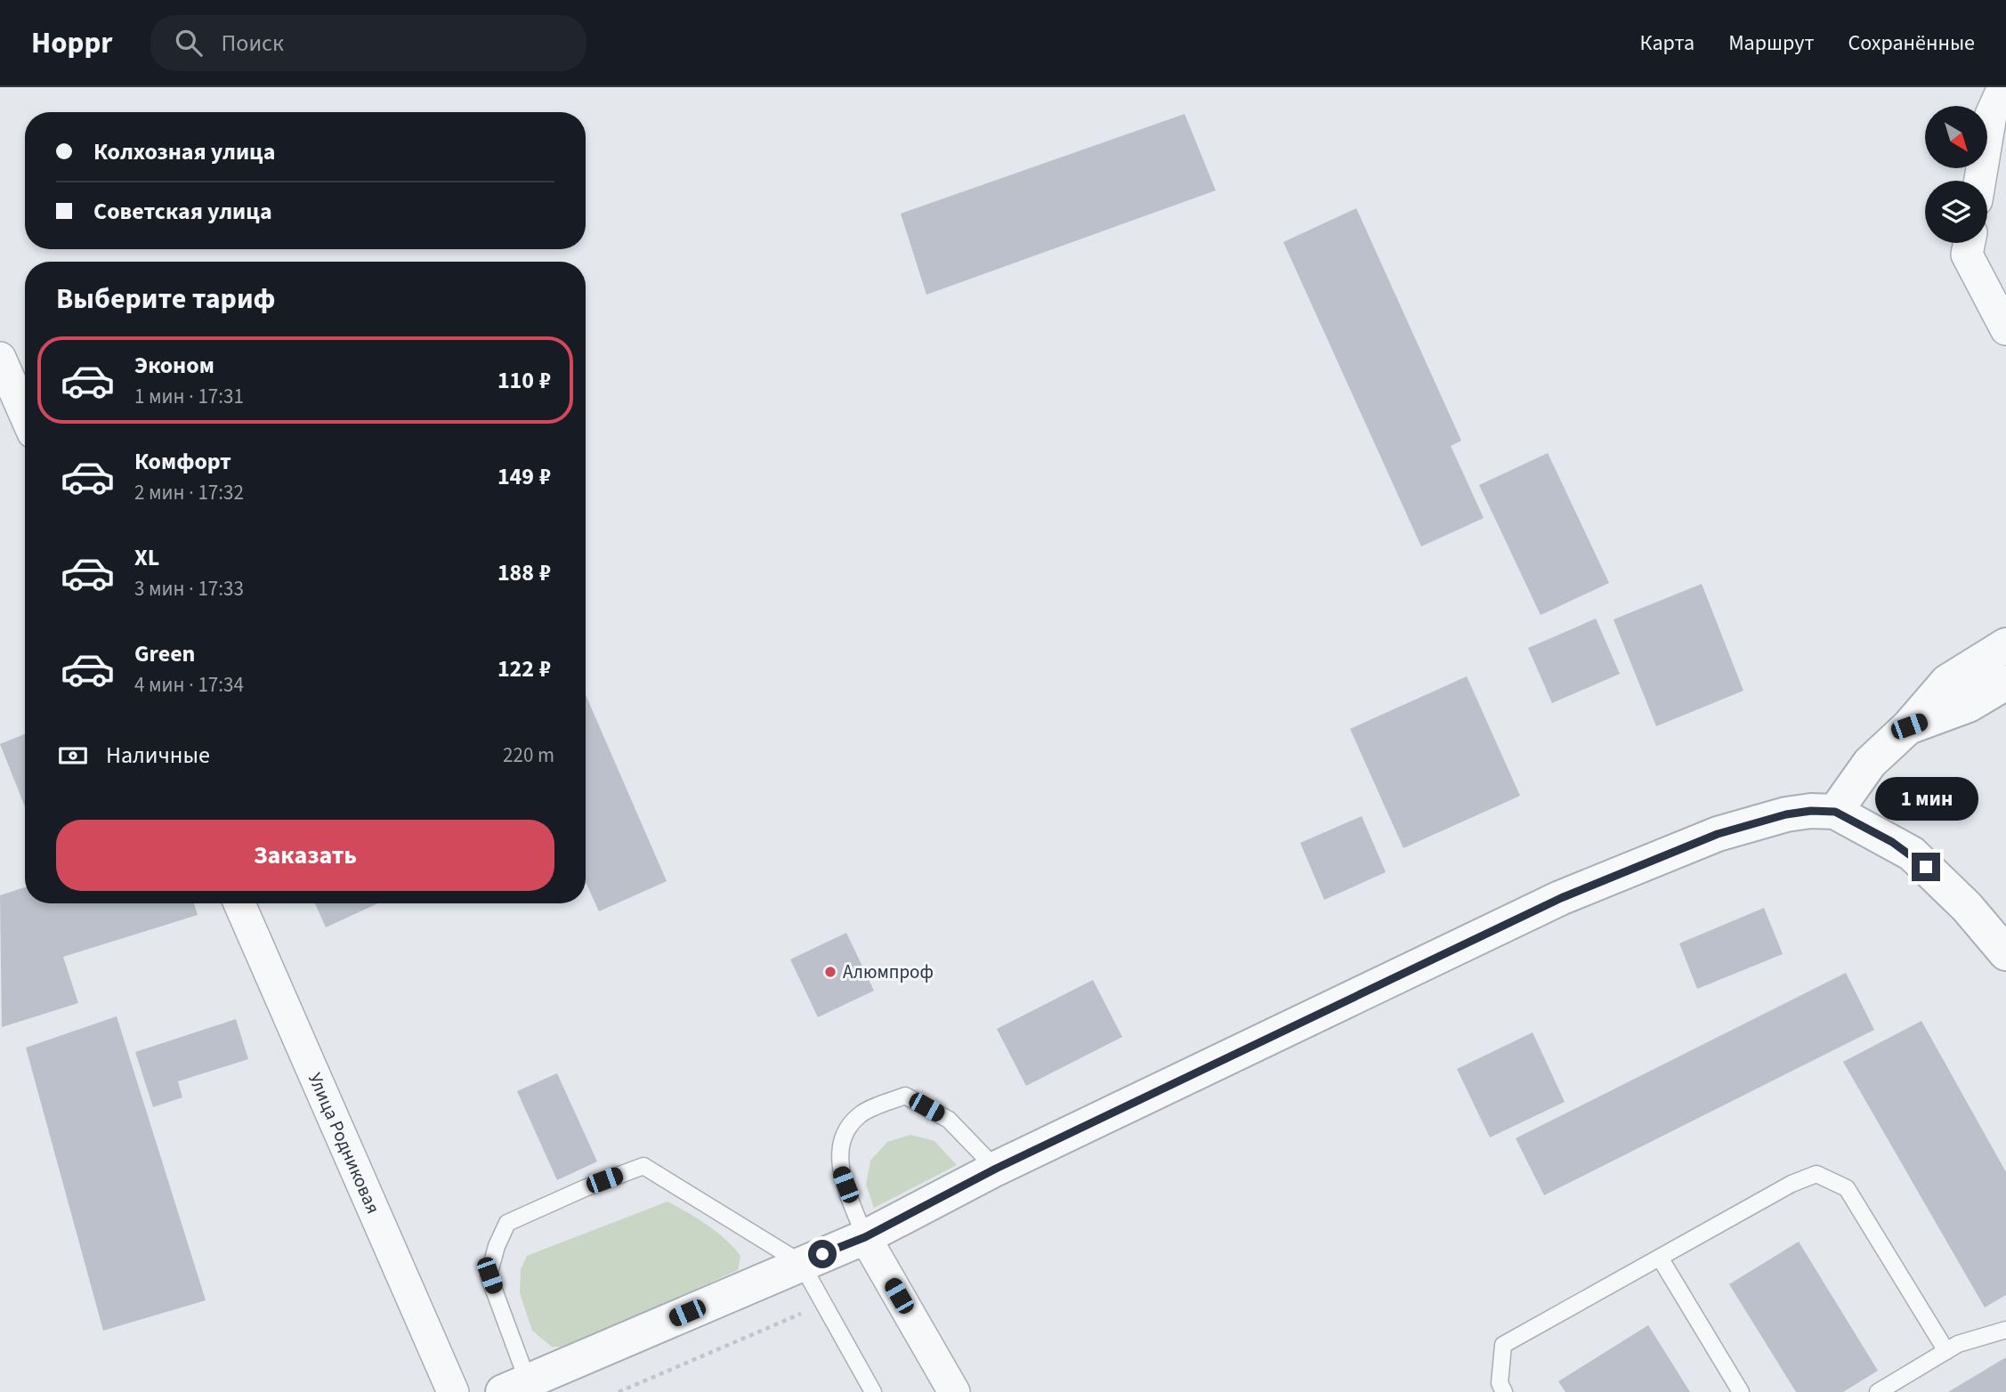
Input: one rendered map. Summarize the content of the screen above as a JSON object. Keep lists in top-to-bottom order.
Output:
{
  "streets": {
    "street": ["Улица Родниковая"]
  },
  "places": ["Алюмпроф"],
  "north": "bottom right",
  "page": {
    "header": "Hoppr",
    "search": "Поиск",
    "nav": ["Карта", "Маршрут", "Сохранённые"],
    "banner": ["Колхозная улица", "Советская улица"],
    "heading": "Выберите тариф",
    "list": [
      {
        "name": "Эконом",
        "note": "1 мин · 17:31",
        "value": "110 ₽"
      },
      {
        "name": "Комфорт",
        "note": "2 мин · 17:32",
        "value": "149 ₽"
      },
      {
        "name": "XL",
        "note": "3 мин · 17:33",
        "value": "188 ₽"
      },
      {
        "name": "Green",
        "note": "4 мин · 17:34",
        "value": "122 ₽"
      }
    ],
    "pay": ["Наличные", "220 m"],
    "bubble": "1 мин",
    "buttons": "Заказать"
  }
}
